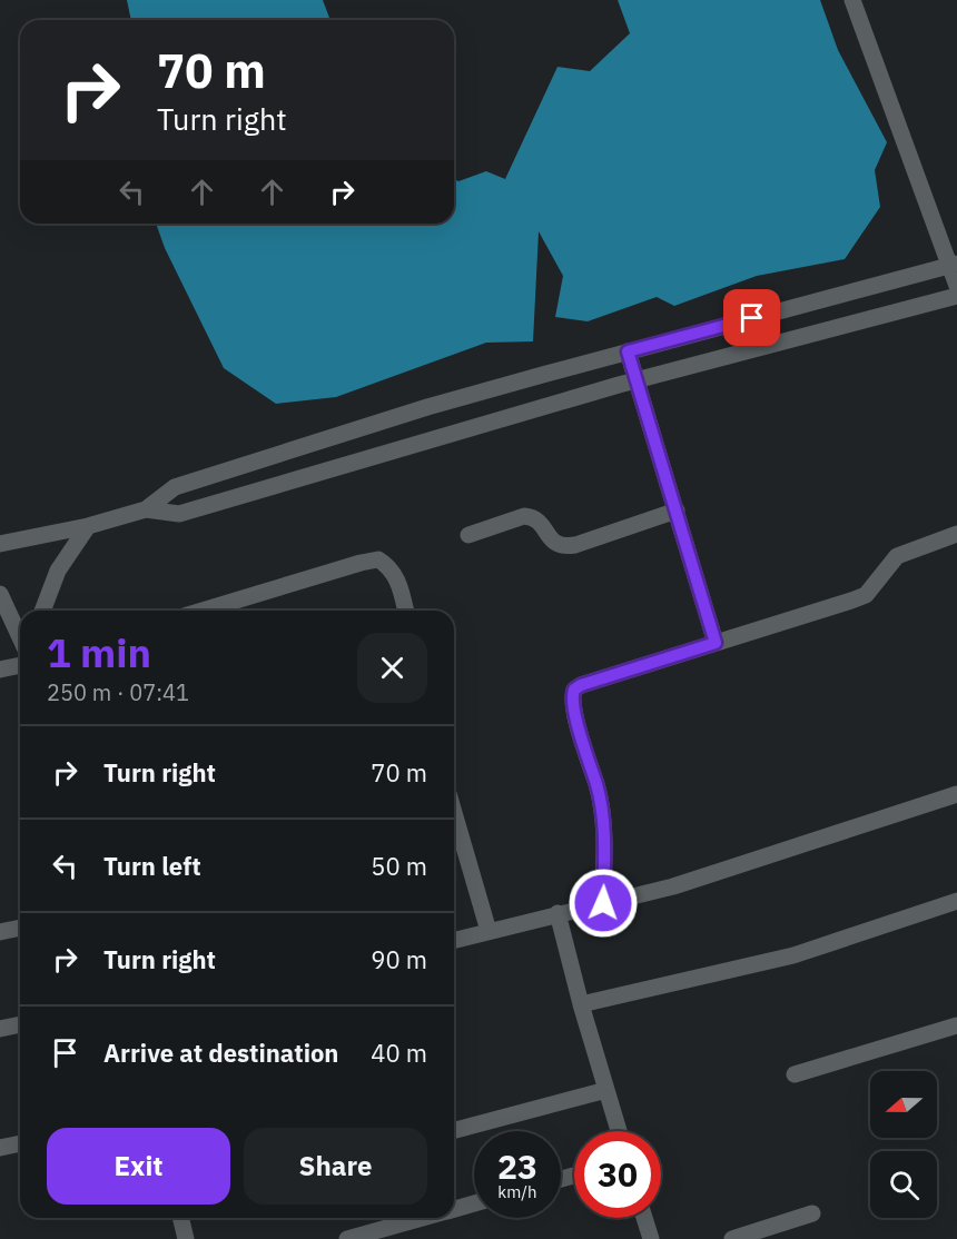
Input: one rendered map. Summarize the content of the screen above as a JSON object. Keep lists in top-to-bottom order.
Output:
{
  "north": "left",
  "page": {
    "turn": ["70 m", "Turn right"],
    "heading": ["1 min", "250 m · 07:41"],
    "list": [
      {
        "name": "Turn right",
        "value": "70 m"
      },
      {
        "name": "Turn left",
        "value": "50 m"
      },
      {
        "name": "Turn right",
        "value": "90 m"
      },
      {
        "name": "Arrive at destination",
        "value": "40 m"
      }
    ],
    "buttons": ["Exit", "Share"],
    "speed": "23 km/h",
    "limit": "30"
  }
}
